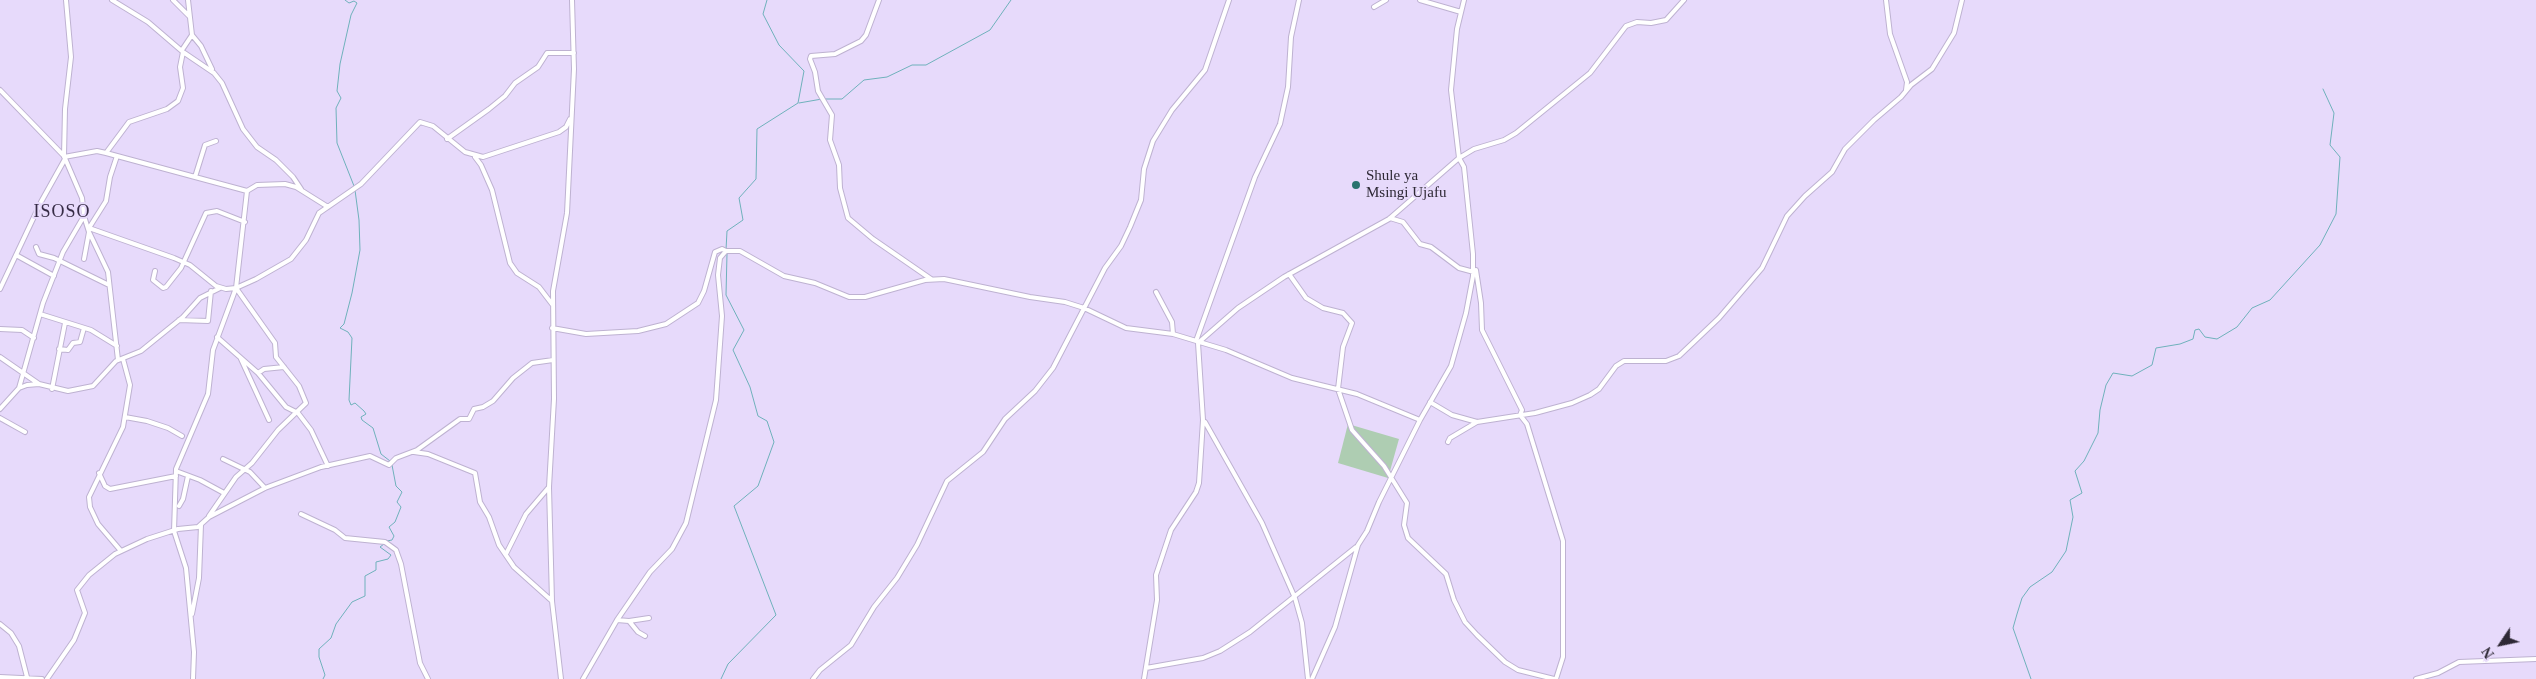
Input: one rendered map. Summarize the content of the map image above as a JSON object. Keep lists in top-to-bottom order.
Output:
{
  "districts": ["ISOSO"],
  "places": ["Shule ya Msingi Ujafu"],
  "north": "bottom left"
}
